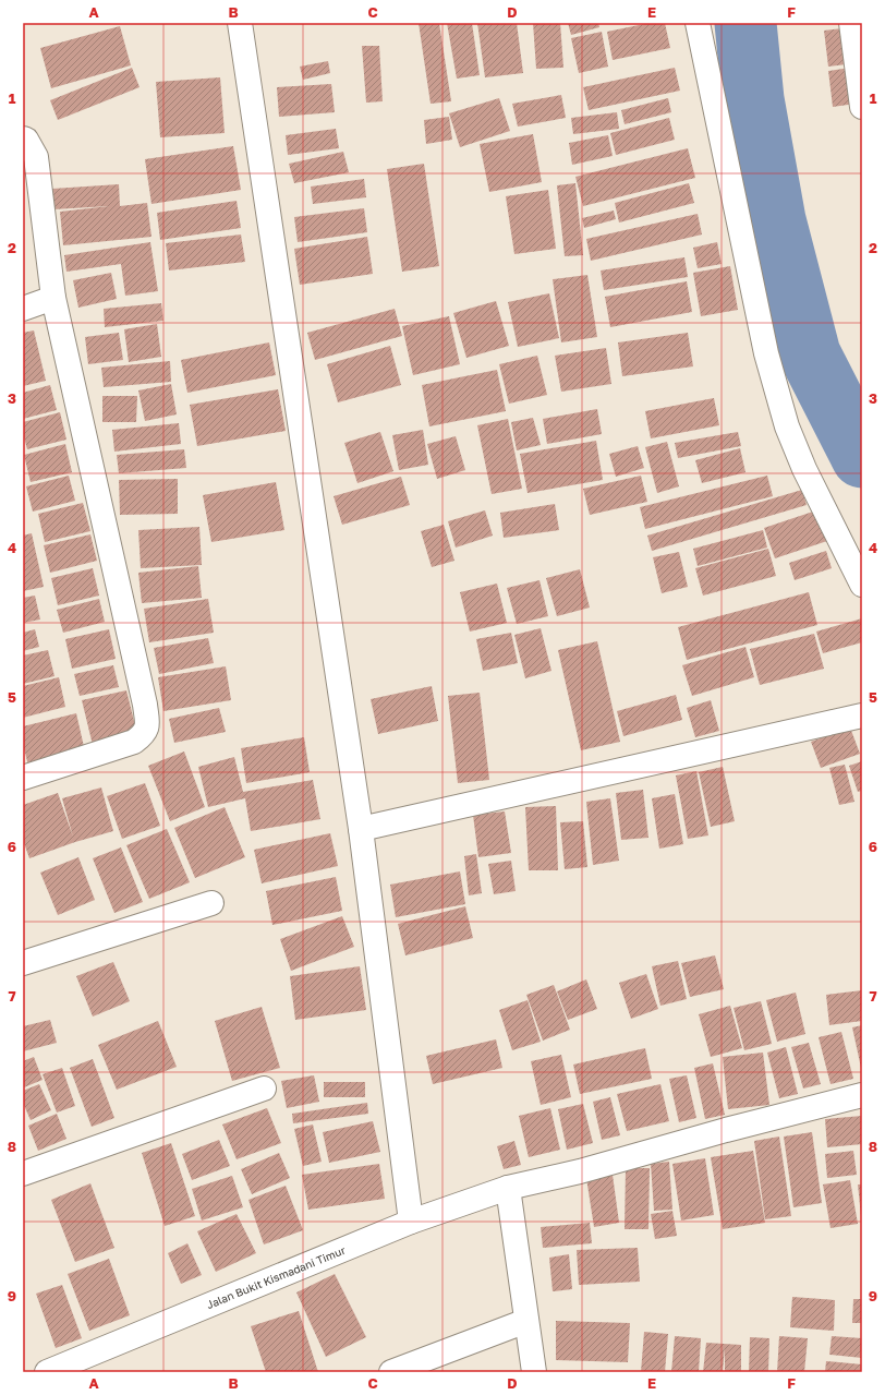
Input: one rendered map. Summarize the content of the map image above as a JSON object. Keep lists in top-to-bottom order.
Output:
{
  "streets": {
    "street": ["Jalan Bukit Kismadani Timur"]
  },
  "grid": {
    "columns": [
      "A",
      "B",
      "C",
      "D",
      "E",
      "F"
    ],
    "rows": [
      "1",
      "2",
      "3",
      "4",
      "5",
      "6",
      "7",
      "8",
      "9"
    ]
  }
}
